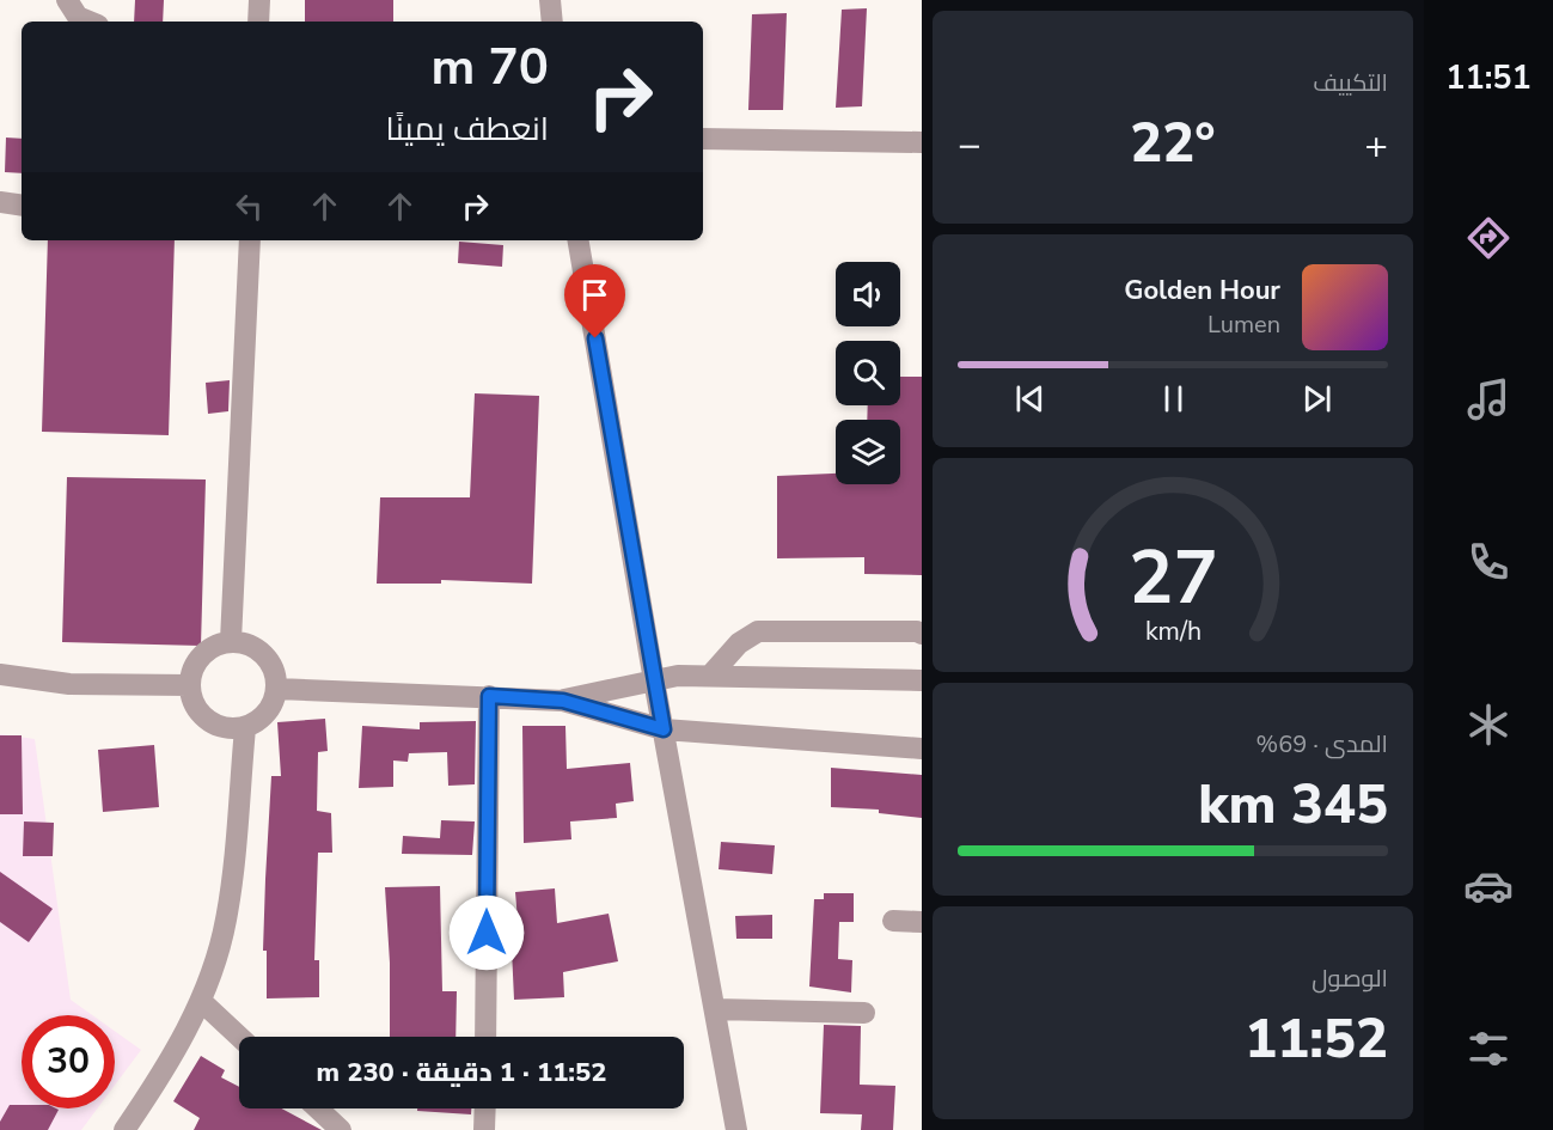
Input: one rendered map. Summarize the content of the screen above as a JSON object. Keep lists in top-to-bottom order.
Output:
{
  "page": {
    "tabs": "11:51",
    "tile": [
      "التكييف",
      ["المدى · 69%", "345 km"],
      ["الوصول", "11:52"]
    ],
    "turn": ["70 m", "انعطف يمينًا"],
    "heat": ["−", "22°", "+"],
    "song": ["Golden Hour", "Lumen"],
    "limit": "30",
    "trip": "11:52 · 1 دقيقة · 230 m",
    "gauge": ["27", "km/h"]
  }
}
